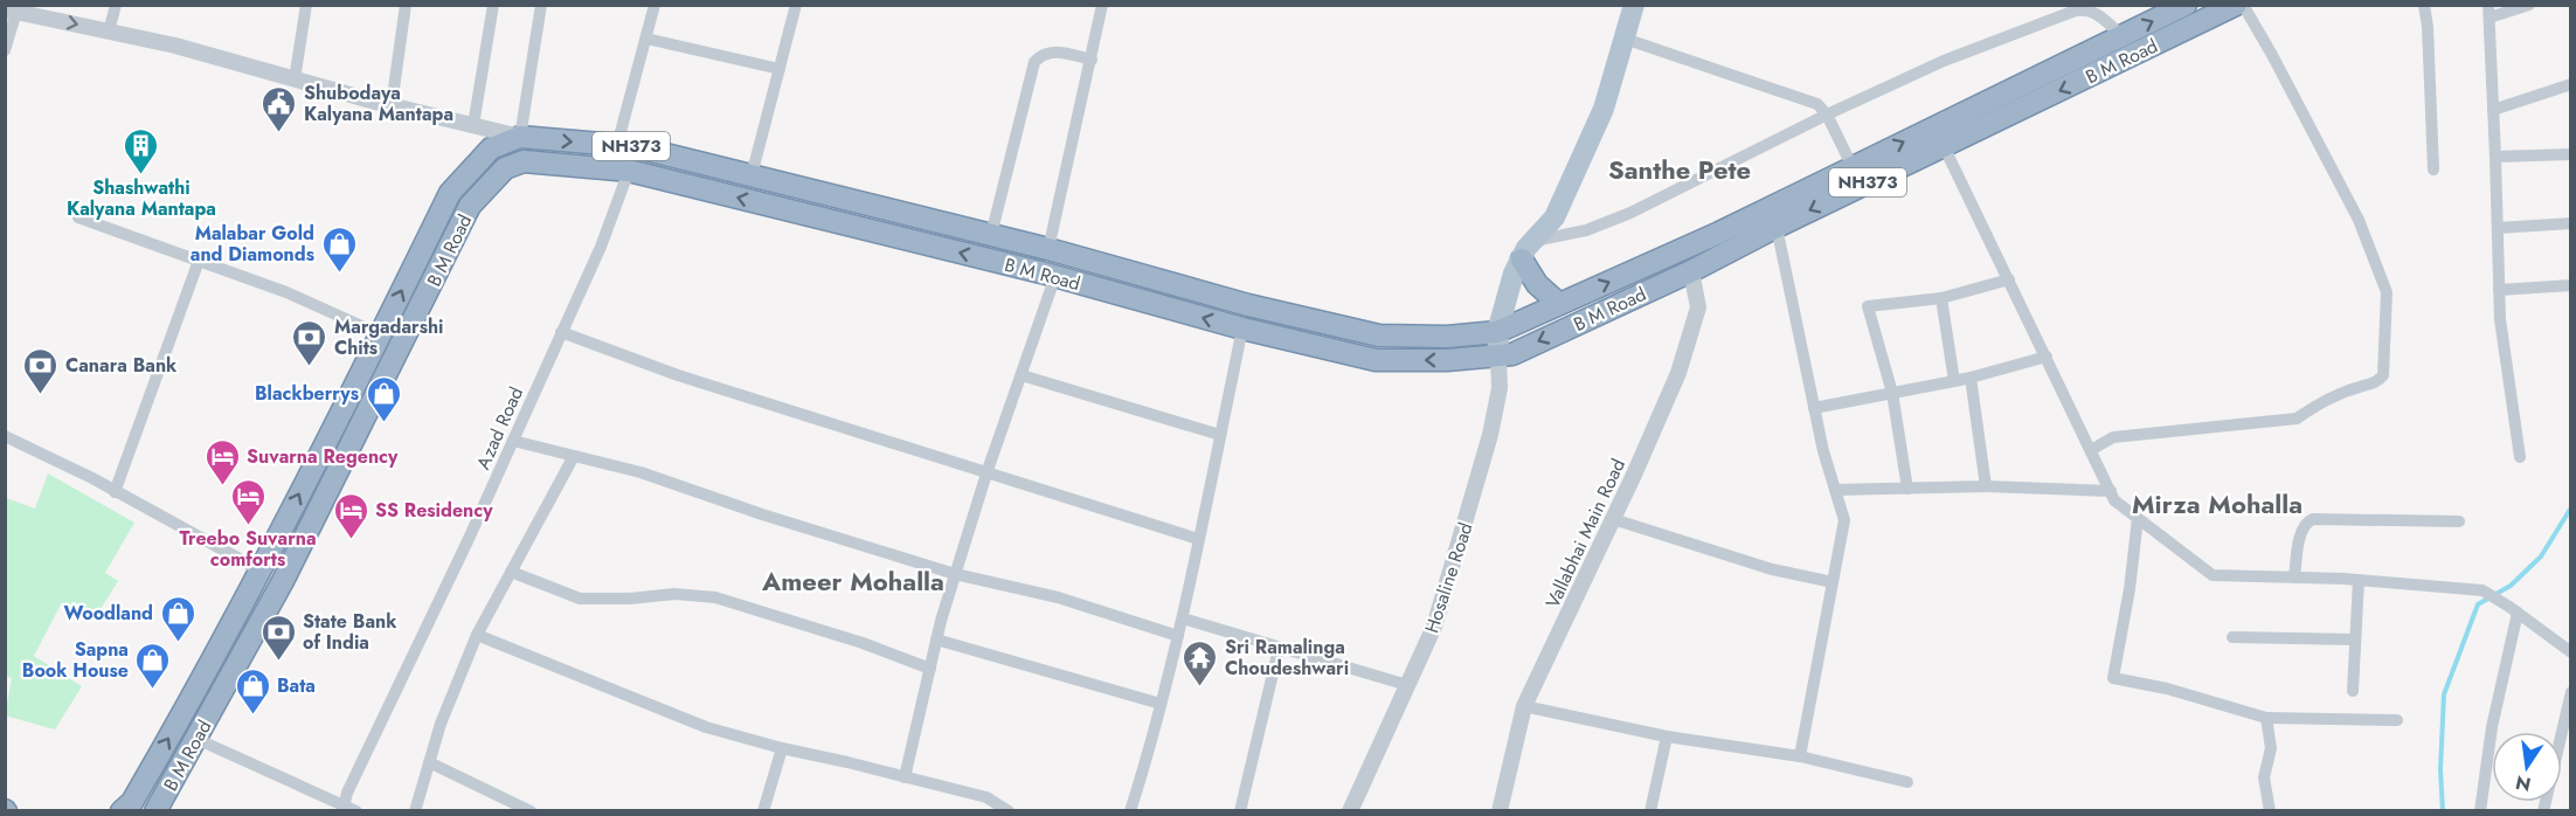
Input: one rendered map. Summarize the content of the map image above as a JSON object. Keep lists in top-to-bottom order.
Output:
{
  "streets": {
    "highway": ["B M Road", "NH373"],
    "main road": ["Hosaline Road"],
    "street": ["Azad Road", "Vallabhai Main Road"]
  },
  "crossings": [
    ["B M Road", "NH373"],
    ["B M Road", "Azad Road"],
    ["B M Road", "Vallabhai Main Road"],
    ["B M Road", "Hosaline Road"]
  ],
  "districts": ["Santhe Pete", "Mirza Mohalla", "Ameer Mohalla"],
  "places": {
    "public building": ["Shubodaya Kalyana Mantapa"],
    "building": ["Shashwathi Kalyana Mantapa"],
    "shop": [
      "Malabar Gold and Diamonds",
      "Blackberrys",
      "Woodland",
      "Sapna Book House",
      "Bata"
    ],
    "bank": ["Margadarshi Chits", "Canara Bank", "State Bank of India"],
    "hotel": ["Suvarna Regency", "Treebo Suvarna comforts", "SS Residency"],
    "temple": ["Sri Ramalinga Choudeshwari"]
  },
  "north": "bottom"
}
